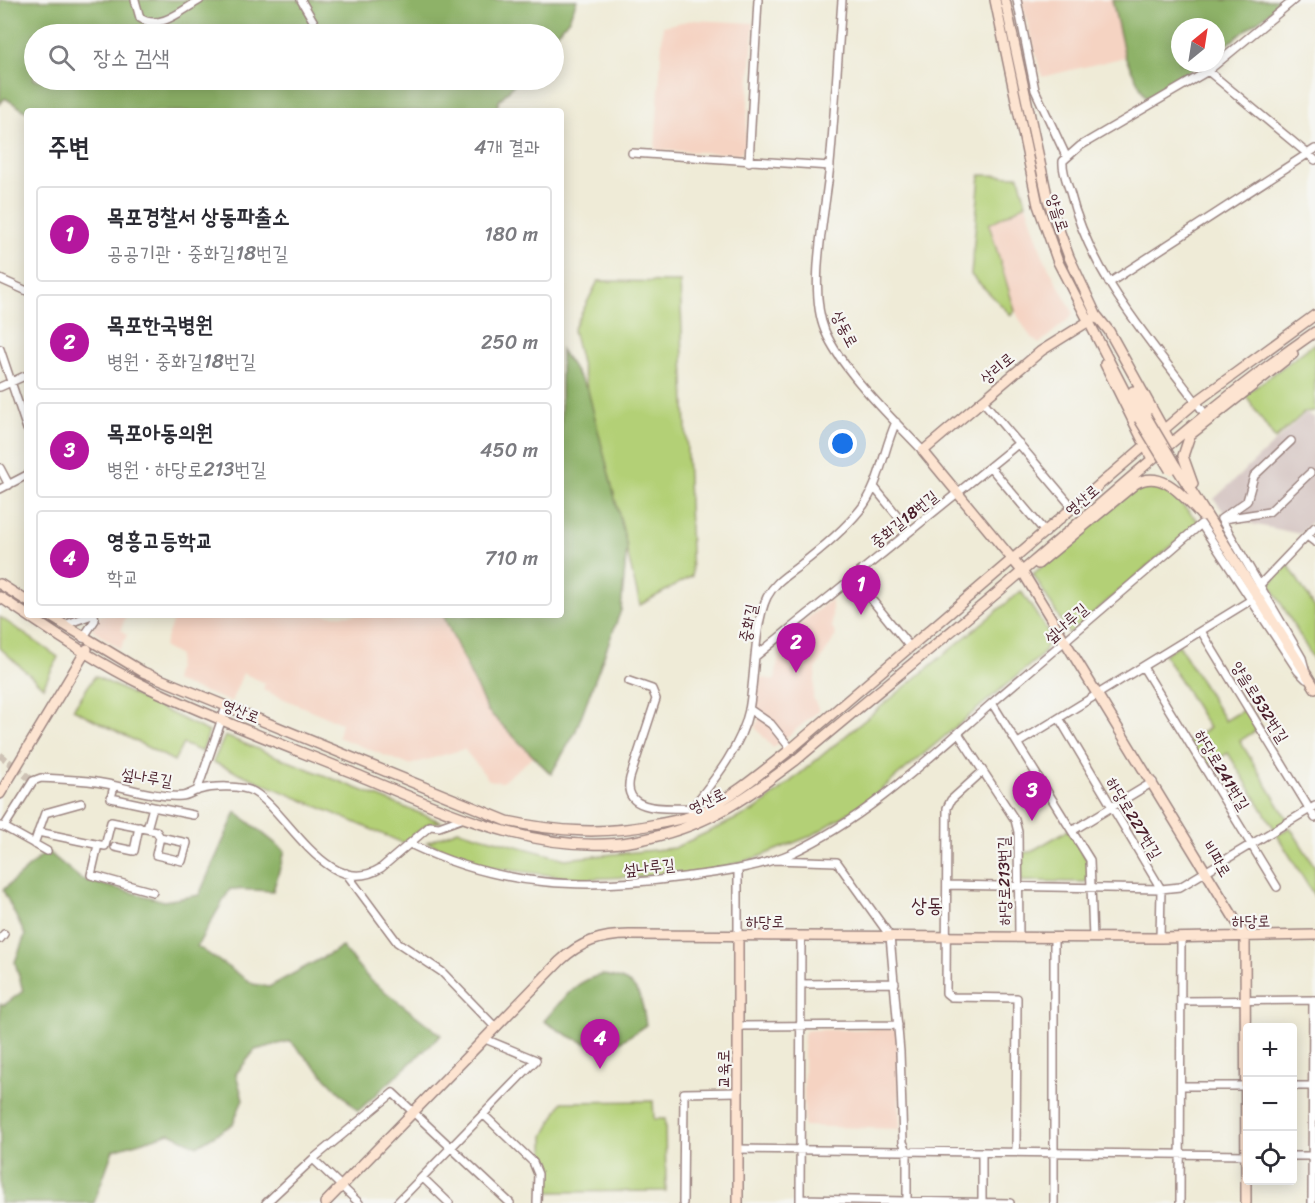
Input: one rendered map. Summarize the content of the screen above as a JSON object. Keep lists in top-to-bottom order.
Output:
{
  "streets": {
    "street": [
      "양을로",
      "상동로",
      "상리로",
      "영산로",
      "중화길18번길",
      "중화길",
      "섶나루길",
      "양을로532번길",
      "하당로241번길",
      "하당로227번길",
      "비파로",
      "하당로213번길",
      "하당로",
      "교육로"
    ]
  },
  "crossings": [
    ["양을로", "상리로"],
    ["상동로", "상리로"],
    ["상동로", "영산로"],
    ["상동로", "중화길18번길"],
    ["상동로", "중화길"],
    ["상동로", "비파로"],
    ["영산로", "중화길"],
    ["영산로", "비파로"],
    ["중화길18번길", "중화길"],
    ["섶나루길", "비파로"],
    ["섶나루길", "하당로213번길"],
    ["비파로", "하당로"],
    ["하당로213번길", "하당로"],
    ["하당로", "교육로"]
  ],
  "districts": ["상동"],
  "north": "top right",
  "page": {
    "search": "장소 검색",
    "heading": ["주변", "4개 결과"],
    "list": [
      {
        "mark": "1",
        "name": "목포경찰서 상동파출소",
        "note": "공공기관 · 중화길18번길",
        "value": "180 m"
      },
      {
        "mark": "2",
        "name": "목포한국병원",
        "note": "병원 · 중화길18번길",
        "value": "250 m"
      },
      {
        "mark": "3",
        "name": "목포아동의원",
        "note": "병원 · 하당로213번길",
        "value": "450 m"
      },
      {
        "mark": "4",
        "name": "영흥고등학교",
        "note": "학교",
        "value": "710 m"
      }
    ],
    "pins": [
      "1",
      "2",
      "3",
      "4"
    ],
    "map_buttons": ["+", "−"]
  }
}
